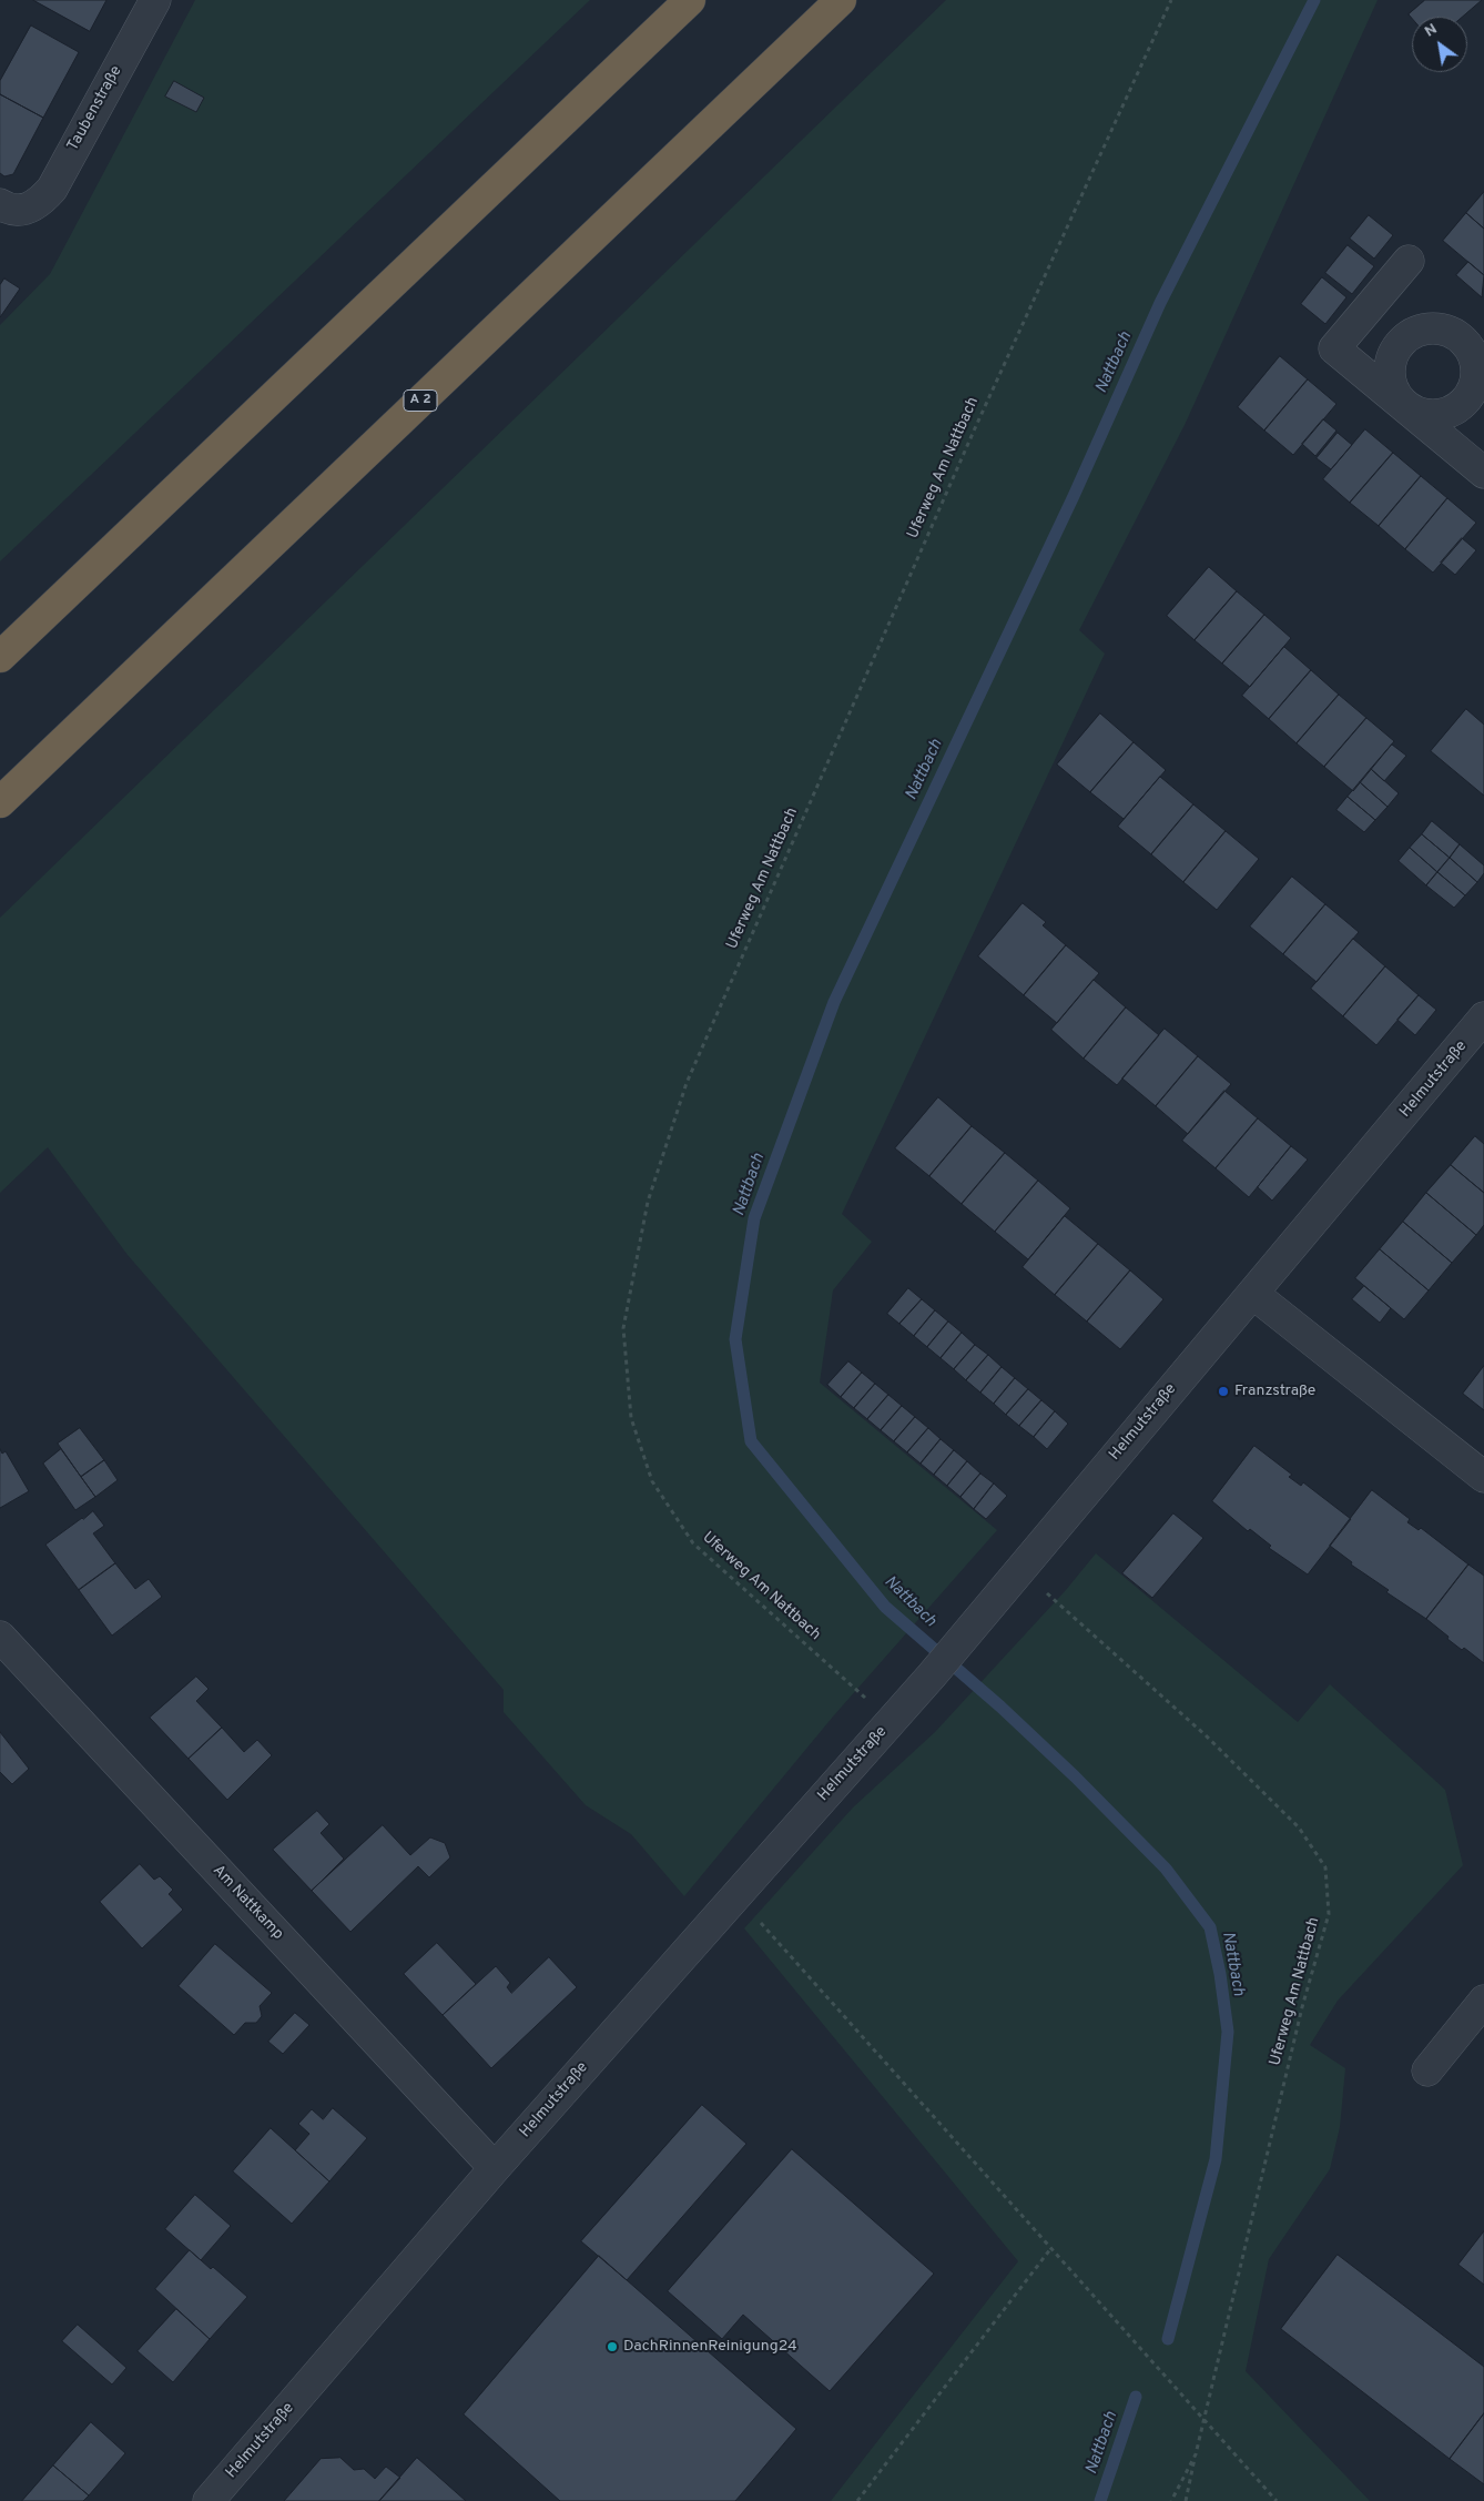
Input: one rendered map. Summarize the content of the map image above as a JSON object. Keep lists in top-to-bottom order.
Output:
{
  "streets": {
    "highway": ["A 2"],
    "street": ["Taubenstraße", "Helmutstraße", "Am Nattkamp"],
    "path": ["Uferweg Am Nattbach"]
  },
  "crossings": [
    ["Uferweg Am Nattbach", "Helmutstraße"],
    ["Helmutstraße", "Am Nattkamp"]
  ],
  "water": ["Nattbach"],
  "places": ["Franzstraße", "DachRinnenReinigung24"],
  "north": "top left"
}
